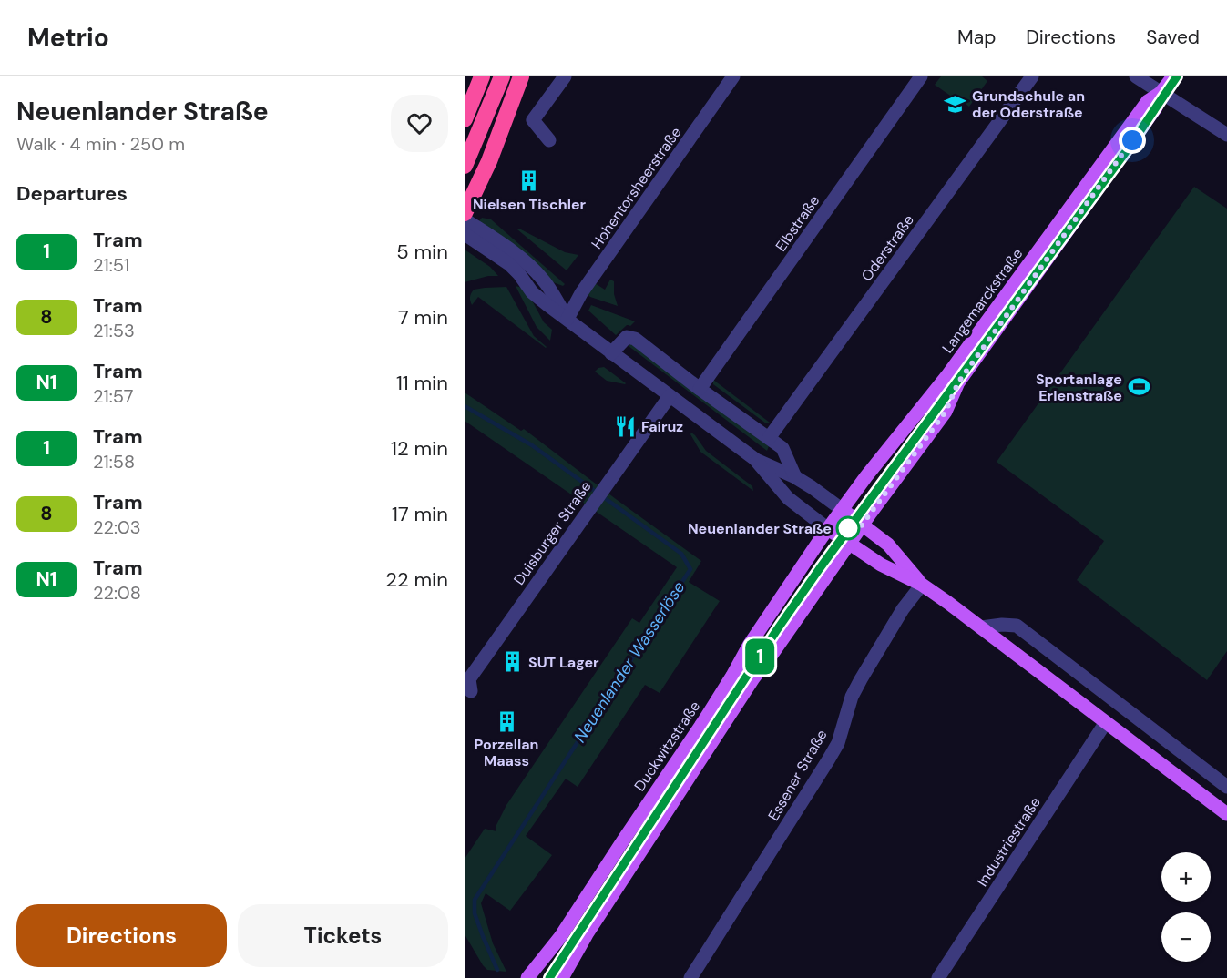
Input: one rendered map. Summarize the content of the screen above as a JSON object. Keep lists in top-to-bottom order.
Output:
{
  "streets": {
    "main road": ["Langemarckstraße", "Duckwitzstraße"],
    "street": [
      "Hohentorsheerstraße",
      "Elbstraße",
      "Oderstraße",
      "Duisburger Straße",
      "Essener Straße",
      "Industriestraße"
    ]
  },
  "crossings": [
    ["Langemarckstraße", "Duckwitzstraße"]
  ],
  "water": ["Neuenlander Wasserlöse"],
  "places": {
    "school or university": ["Grundschule an der Oderstraße"],
    "building": ["Nielsen Tischler", "SUT Lager", "Porzellan Maass"],
    "sports": ["Sportanlage Erlenstraße"],
    "restaurant": ["Fairuz"],
    "other": ["Neuenlander Straße"]
  },
  "lines": ["tram line 1"],
  "page": {
    "header": "Metrio",
    "nav": ["Map", "Directions", "Saved"],
    "heading": [
      ["Neuenlander Straße", "Walk · 4 min · 250 m"],
      "Departures"
    ],
    "on_map": "1",
    "list": [
      {
        "mark": "1",
        "name": "Tram",
        "note": "21:51",
        "value": "5 min"
      },
      {
        "mark": "8",
        "name": "Tram",
        "note": "21:53",
        "value": "7 min"
      },
      {
        "mark": "N1",
        "name": "Tram",
        "note": "21:57",
        "value": "11 min"
      },
      {
        "mark": "1",
        "name": "Tram",
        "note": "21:58",
        "value": "12 min"
      },
      {
        "mark": "8",
        "name": "Tram",
        "note": "22:03",
        "value": "17 min"
      },
      {
        "mark": "N1",
        "name": "Tram",
        "note": "22:08",
        "value": "22 min"
      }
    ],
    "map_buttons": ["+", "−"],
    "buttons": ["Directions", "Tickets"]
  }
}
